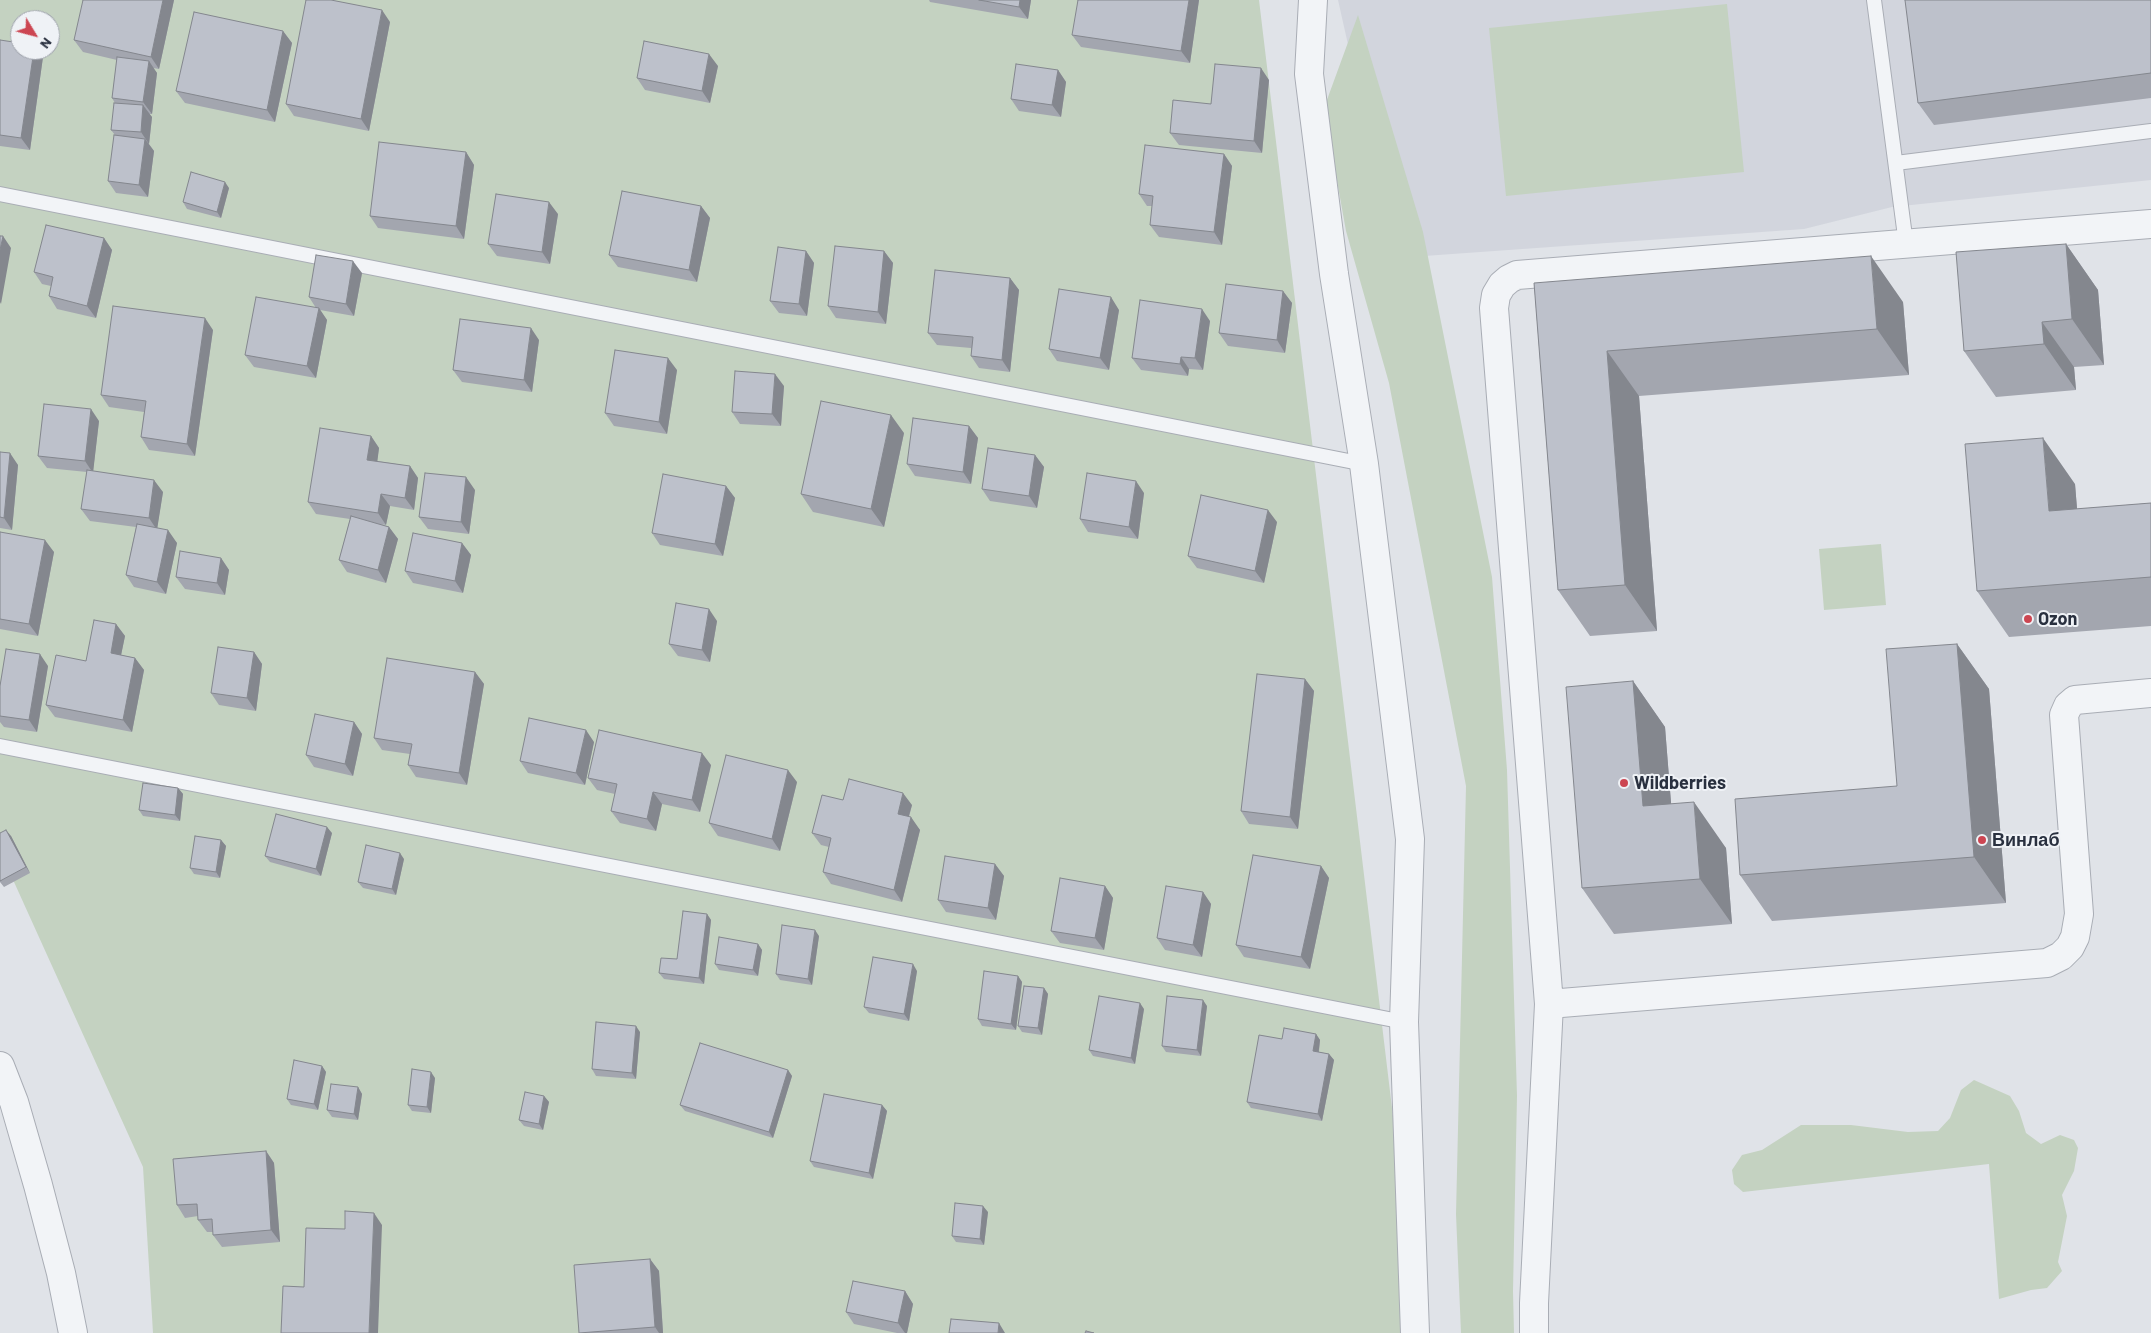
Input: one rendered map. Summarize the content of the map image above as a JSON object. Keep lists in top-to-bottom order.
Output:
{
  "places": ["Ozon", "Wildberries", "Винлаб"],
  "north": "bottom right"
}
